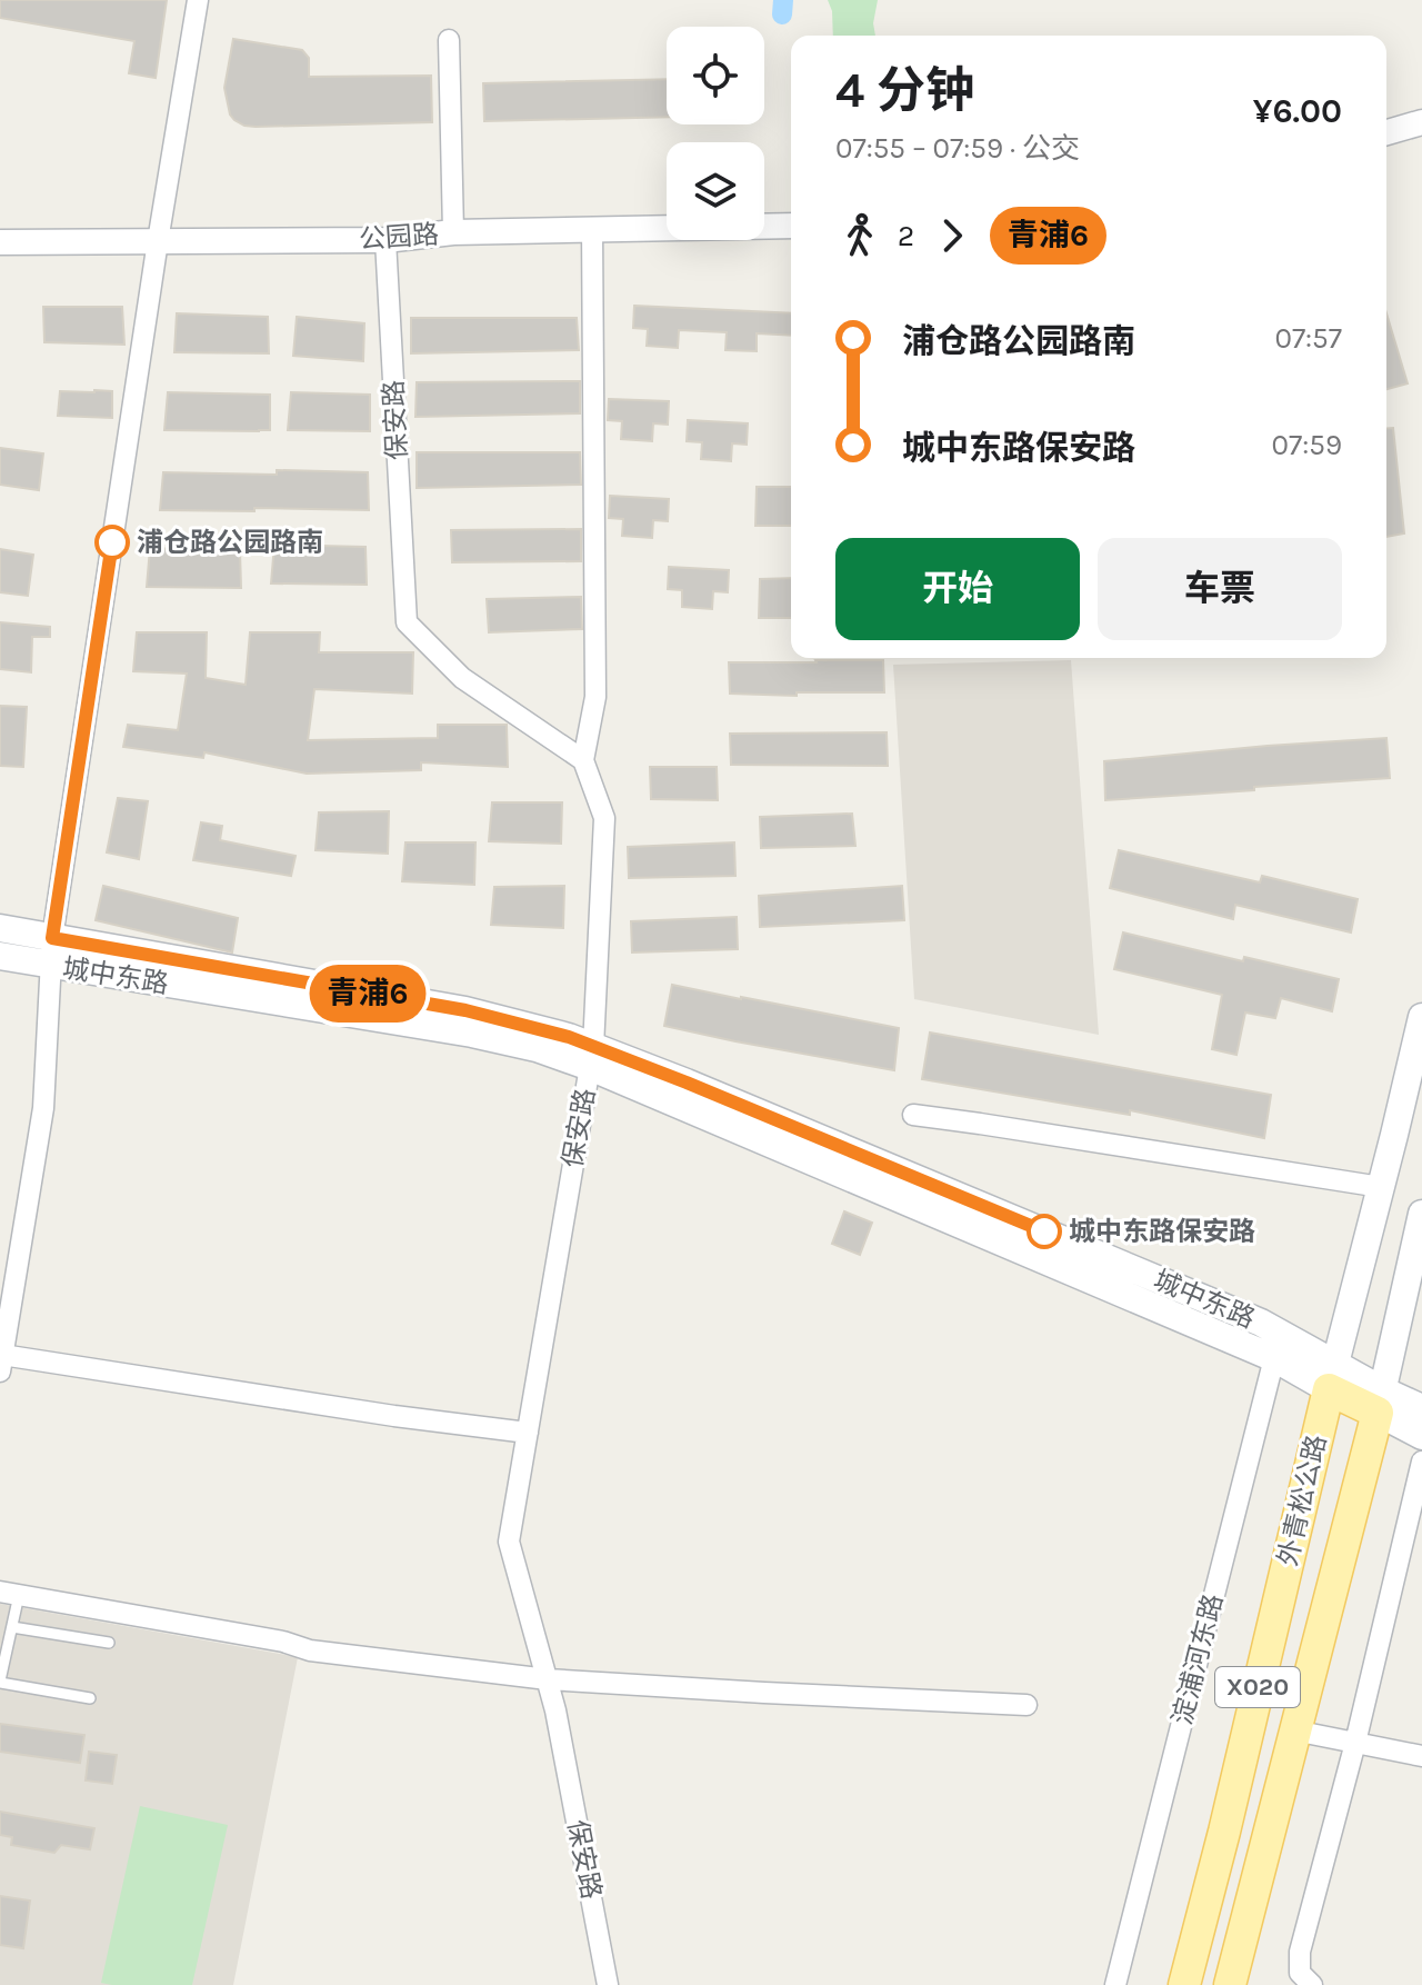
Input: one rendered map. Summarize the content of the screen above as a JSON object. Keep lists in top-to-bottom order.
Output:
{
  "streets": {
    "main road": ["城中东路", "外青松公路", "X020"],
    "street": ["公园路", "保安路", "淀浦河东路"]
  },
  "crossings": [
    ["公园路", "保安路"],
    ["保安路", "城中东路"],
    ["城中东路", "外青松公路"],
    ["城中东路", "淀浦河东路"]
  ],
  "places": ["浦仓路公园路南", "城中东路保安路"],
  "lines": ["bus line 青浦6"],
  "page": {
    "on_map": "青浦6",
    "heading": ["4 分钟", "07:55 – 07:59 · 公交", "¥6.00"],
    "legs": ["2", "青浦6"],
    "list": [
      {
        "name": "浦仓路公园路南",
        "value": "07:57"
      },
      {
        "name": "城中东路保安路",
        "value": "07:59"
      }
    ],
    "buttons": ["开始", "车票"]
  }
}
